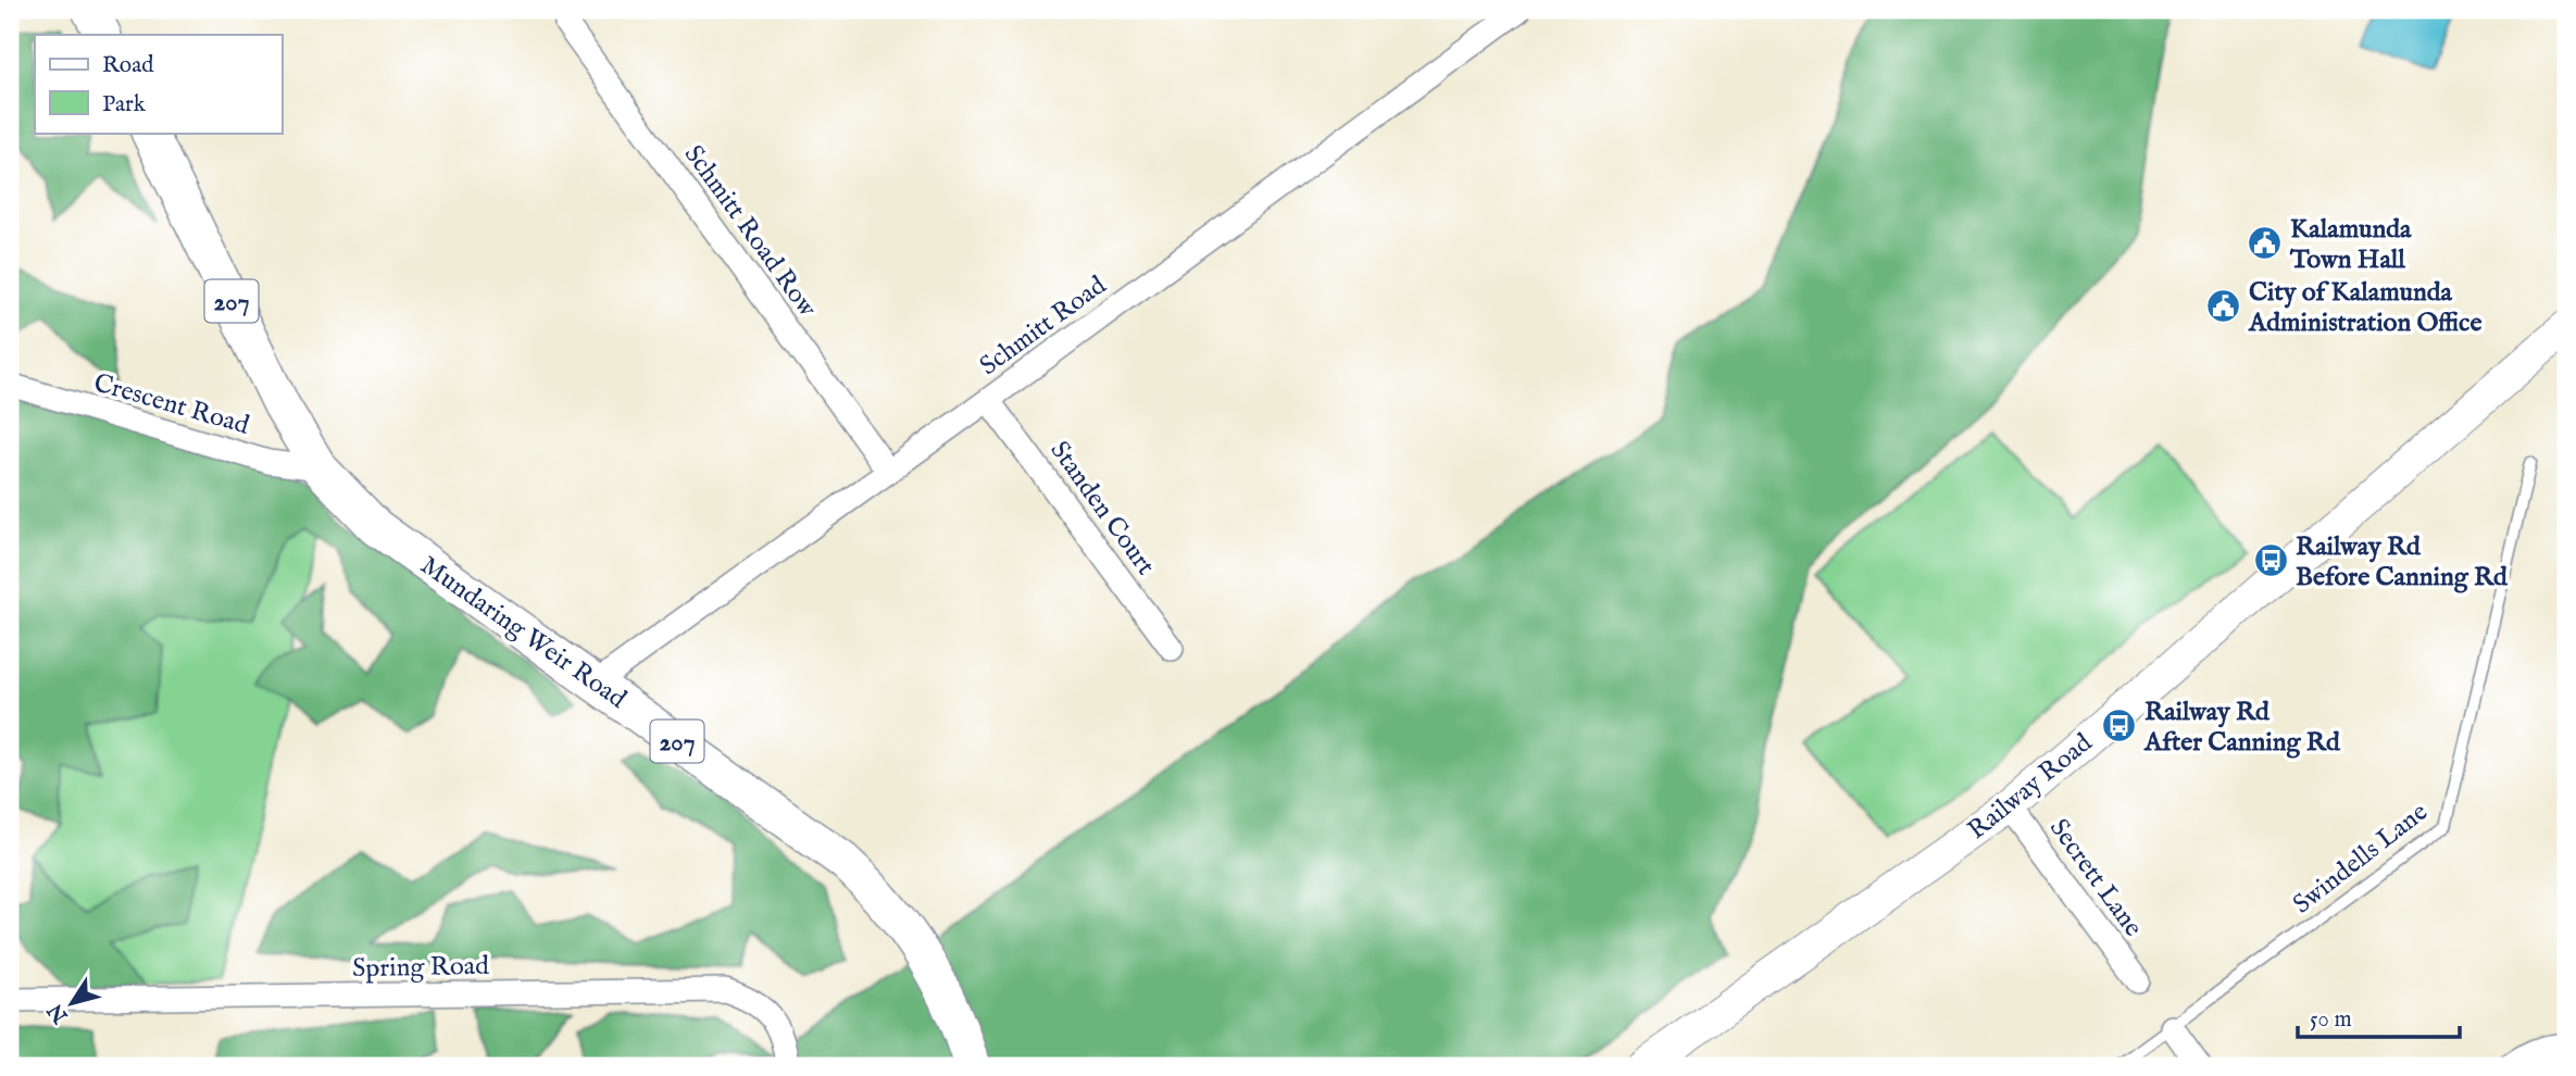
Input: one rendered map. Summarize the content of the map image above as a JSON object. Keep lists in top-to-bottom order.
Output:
{
  "streets": {
    "main road": ["207", "Mundaring Weir Road"],
    "street": [
      "Schmitt Road Row",
      "Schmitt Road",
      "Crescent Road",
      "Standen Court",
      "Railway Road",
      "Secrett Lane",
      "Spring Road"
    ],
    "lane": ["Swindells Lane"]
  },
  "crossings": [
    ["Schmitt Road Row", "Schmitt Road"],
    ["Schmitt Road", "Standen Court"],
    ["Schmitt Road", "Mundaring Weir Road"],
    ["Crescent Road", "Mundaring Weir Road"],
    ["Railway Road", "Secrett Lane"]
  ],
  "places": {
    "public building": ["Kalamunda Town Hall", "City of Kalamunda Administration Office"],
    "bus stop": ["Railway Rd Before Canning Rd", "Railway Rd After Canning Rd"]
  },
  "legend": ["Road", "Park"],
  "scale_bar": "50 m",
  "north": "bottom left"
}
